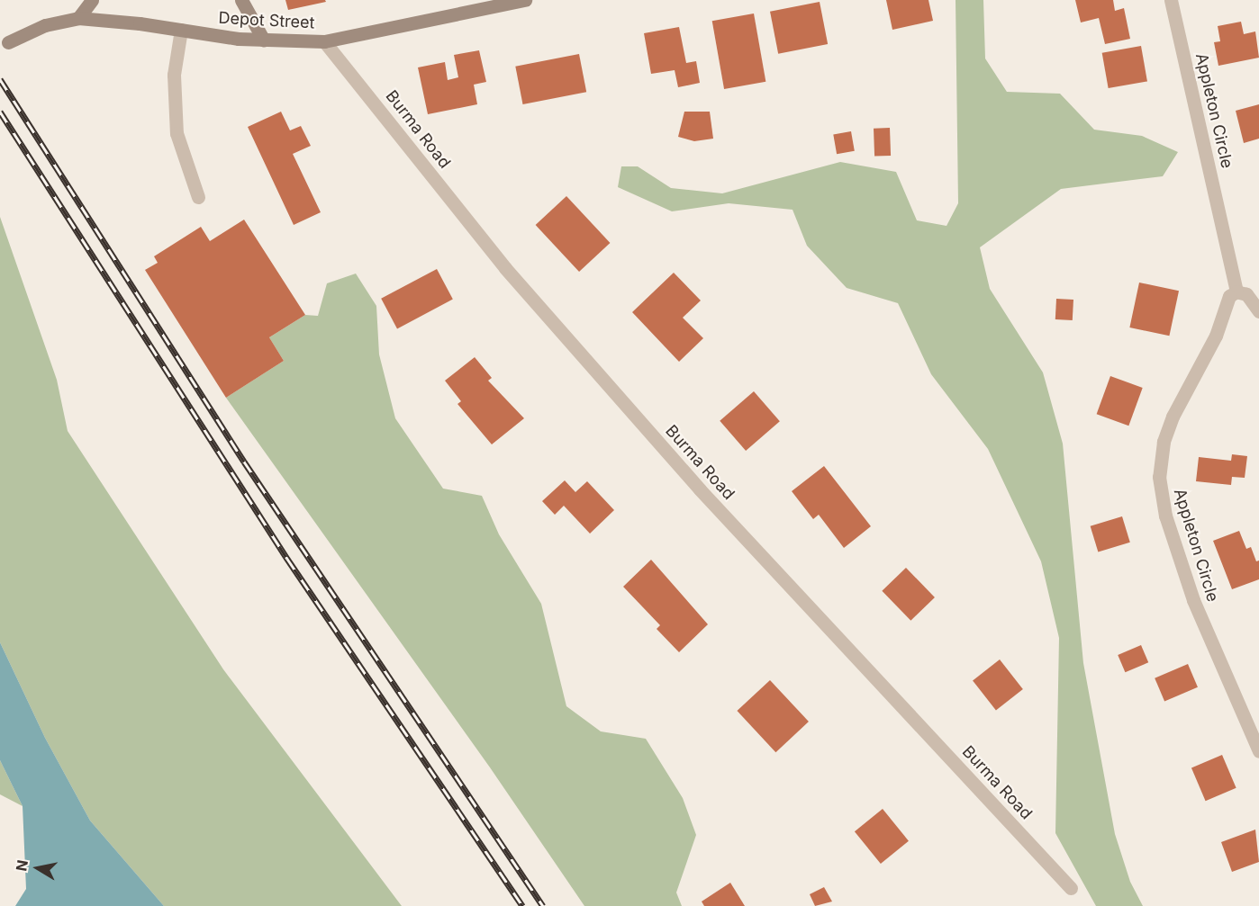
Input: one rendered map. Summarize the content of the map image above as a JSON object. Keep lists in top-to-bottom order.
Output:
{
  "streets": {
    "main road": ["Depot Street"],
    "street": ["Appleton Circle", "Burma Road"]
  },
  "crossings": [
    ["Depot Street", "Burma Road"]
  ],
  "north": "left"
}
